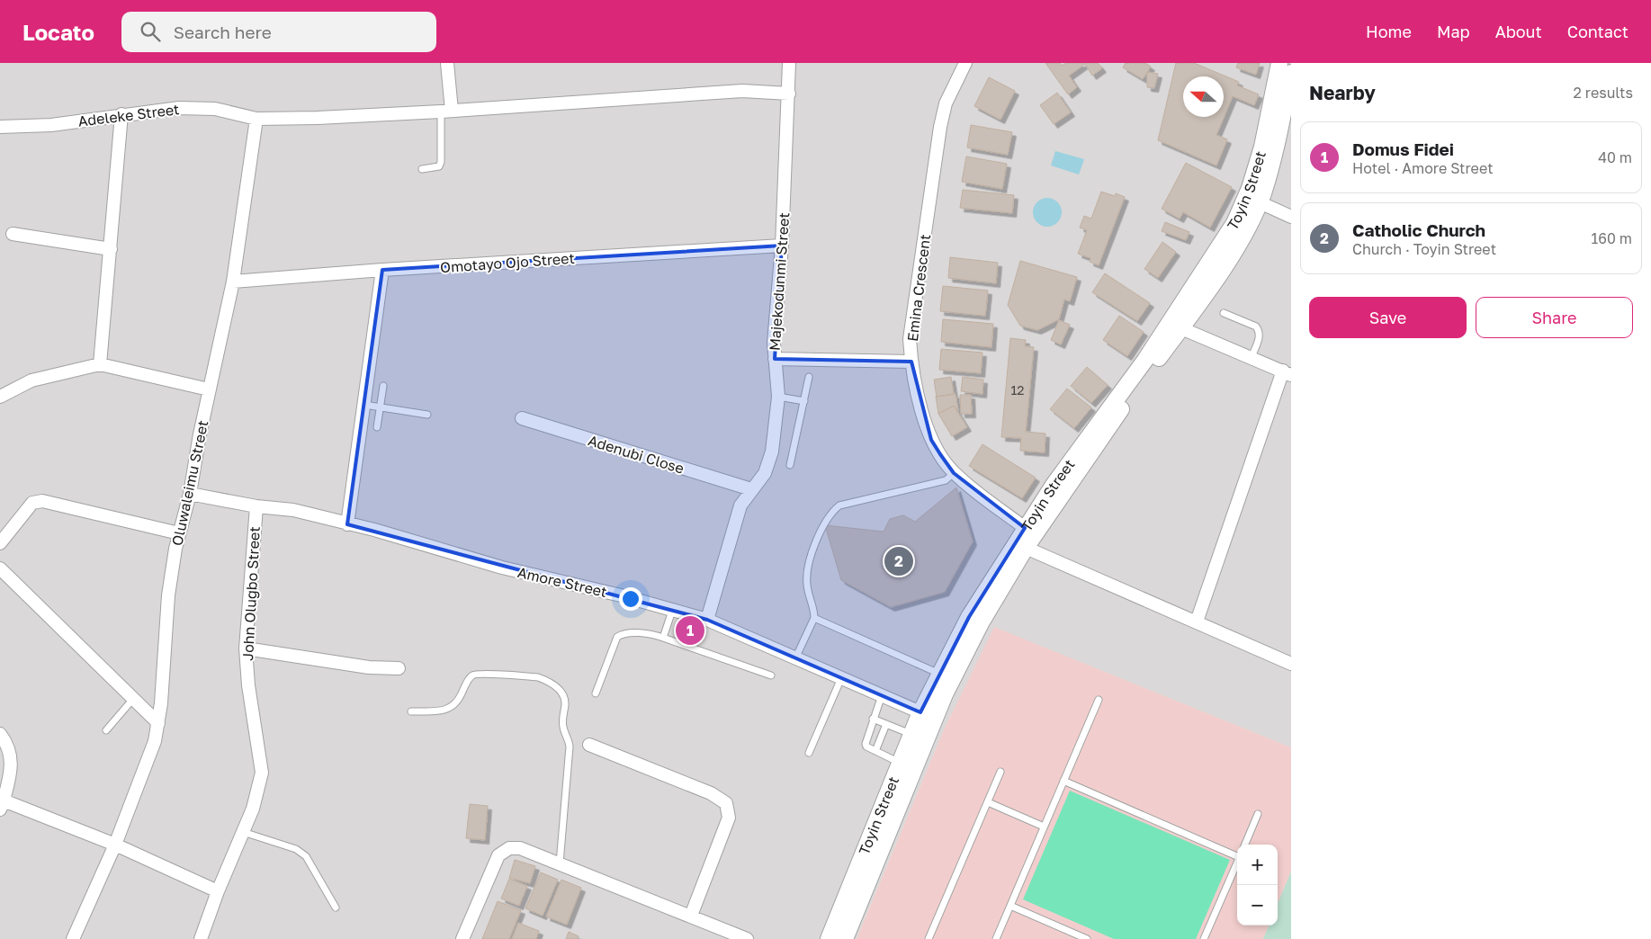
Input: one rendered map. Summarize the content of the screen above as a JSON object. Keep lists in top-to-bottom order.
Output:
{
  "streets": {
    "street": [
      "Adeleke Street",
      "Toyin Street",
      "Omotayo Ojo Street",
      "Majekodunmi Street",
      "Emina Crescent",
      "Adenubi Close",
      "Oluwaleimu Street",
      "Amore Street",
      "John Olugbo Street"
    ]
  },
  "crossings": [
    ["Adeleke Street", "Majekodunmi Street"],
    ["Adeleke Street", "Oluwaleimu Street"],
    ["Toyin Street", "Emina Crescent"],
    ["Toyin Street", "Amore Street"],
    ["Omotayo Ojo Street", "Majekodunmi Street"],
    ["Omotayo Ojo Street", "Oluwaleimu Street"],
    ["Majekodunmi Street", "Adenubi Close"],
    ["Majekodunmi Street", "Amore Street"],
    ["Oluwaleimu Street", "Amore Street"],
    ["Amore Street", "John Olugbo Street"]
  ],
  "house_numbers": ["12"],
  "north": "left",
  "page": {
    "header": "Locato",
    "search": "Search here",
    "nav": [
      "Home",
      "Map",
      "About",
      "Contact"
    ],
    "heading": ["Nearby", "2 results"],
    "list": [
      {
        "mark": "1",
        "name": "Domus Fidei",
        "note": "Hotel · Amore Street",
        "value": "40 m"
      },
      {
        "mark": "2",
        "name": "Catholic Church",
        "note": "Church · Toyin Street",
        "value": "160 m"
      }
    ],
    "buttons": ["Save", "Share"],
    "pins": ["2", "1"],
    "map_buttons": ["+", "−"]
  }
}
